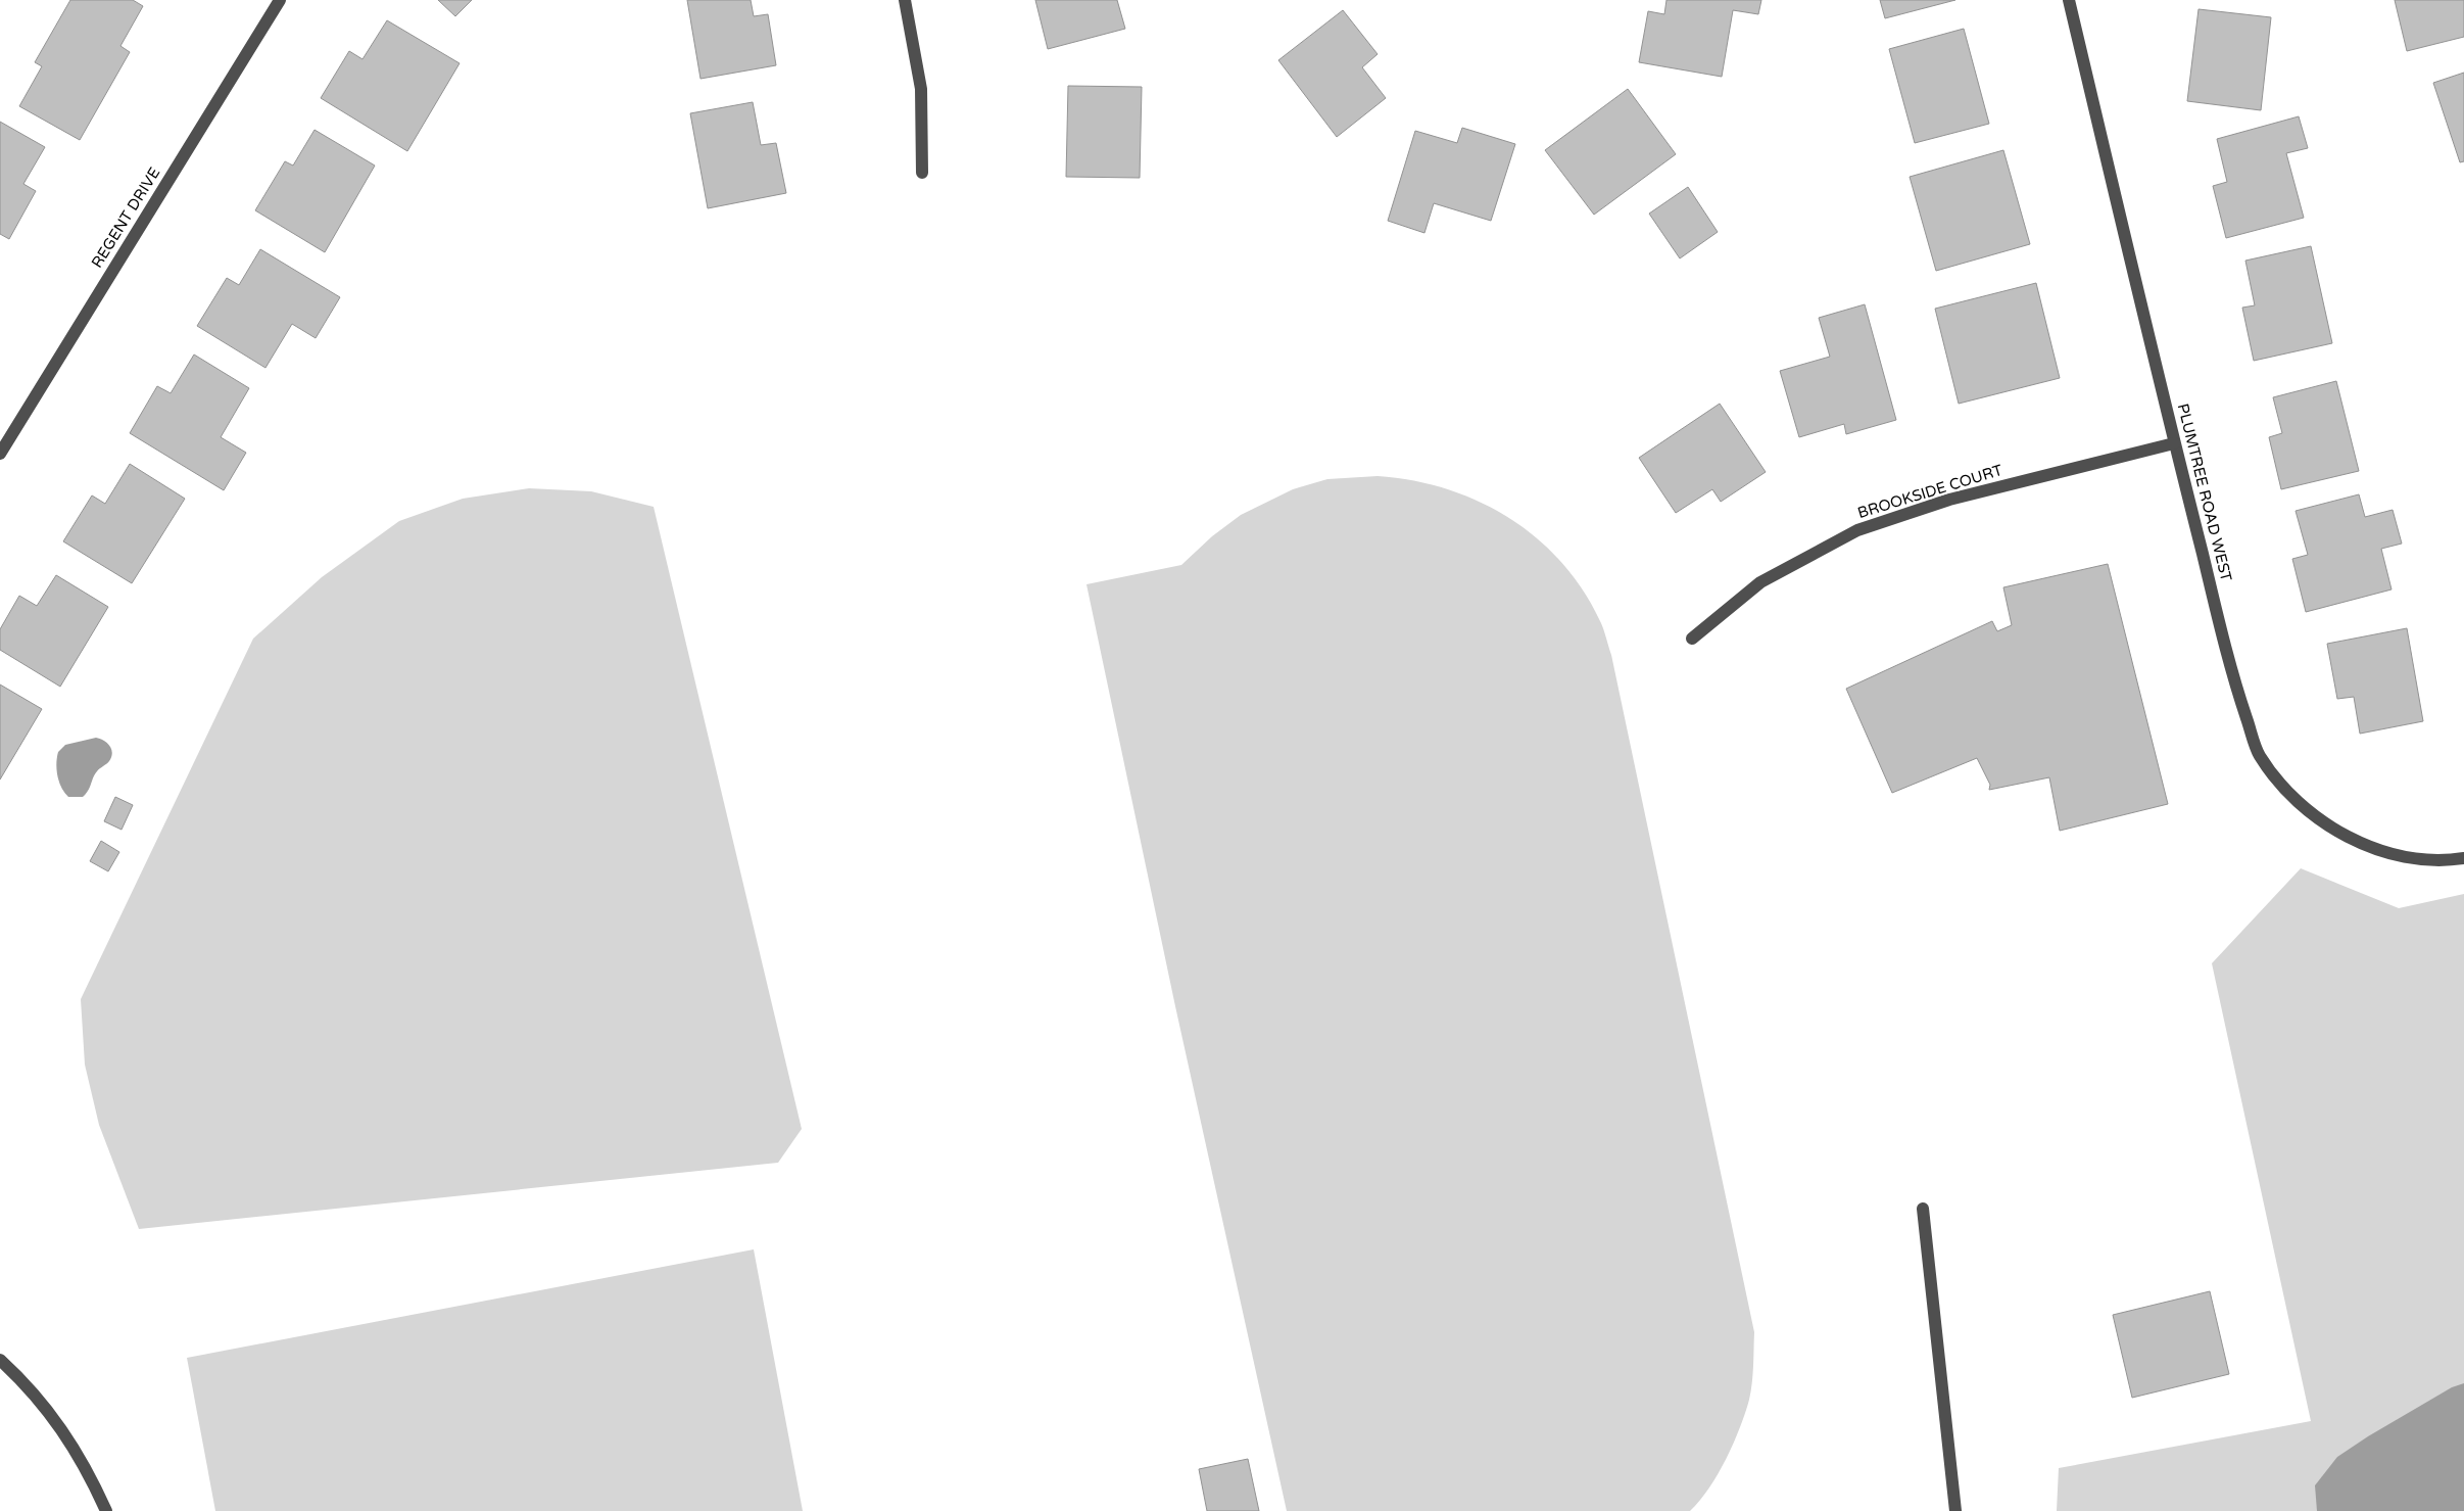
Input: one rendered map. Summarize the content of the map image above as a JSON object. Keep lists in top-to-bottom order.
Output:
{
  "streets": {
    "street": ["REGENT DRIVE", "BROOKSIDE COURT", "PLUMTREE ROAD WEST"]
  },
  "crossings": [
    ["BROOKSIDE COURT", "PLUMTREE ROAD WEST"]
  ]
}
